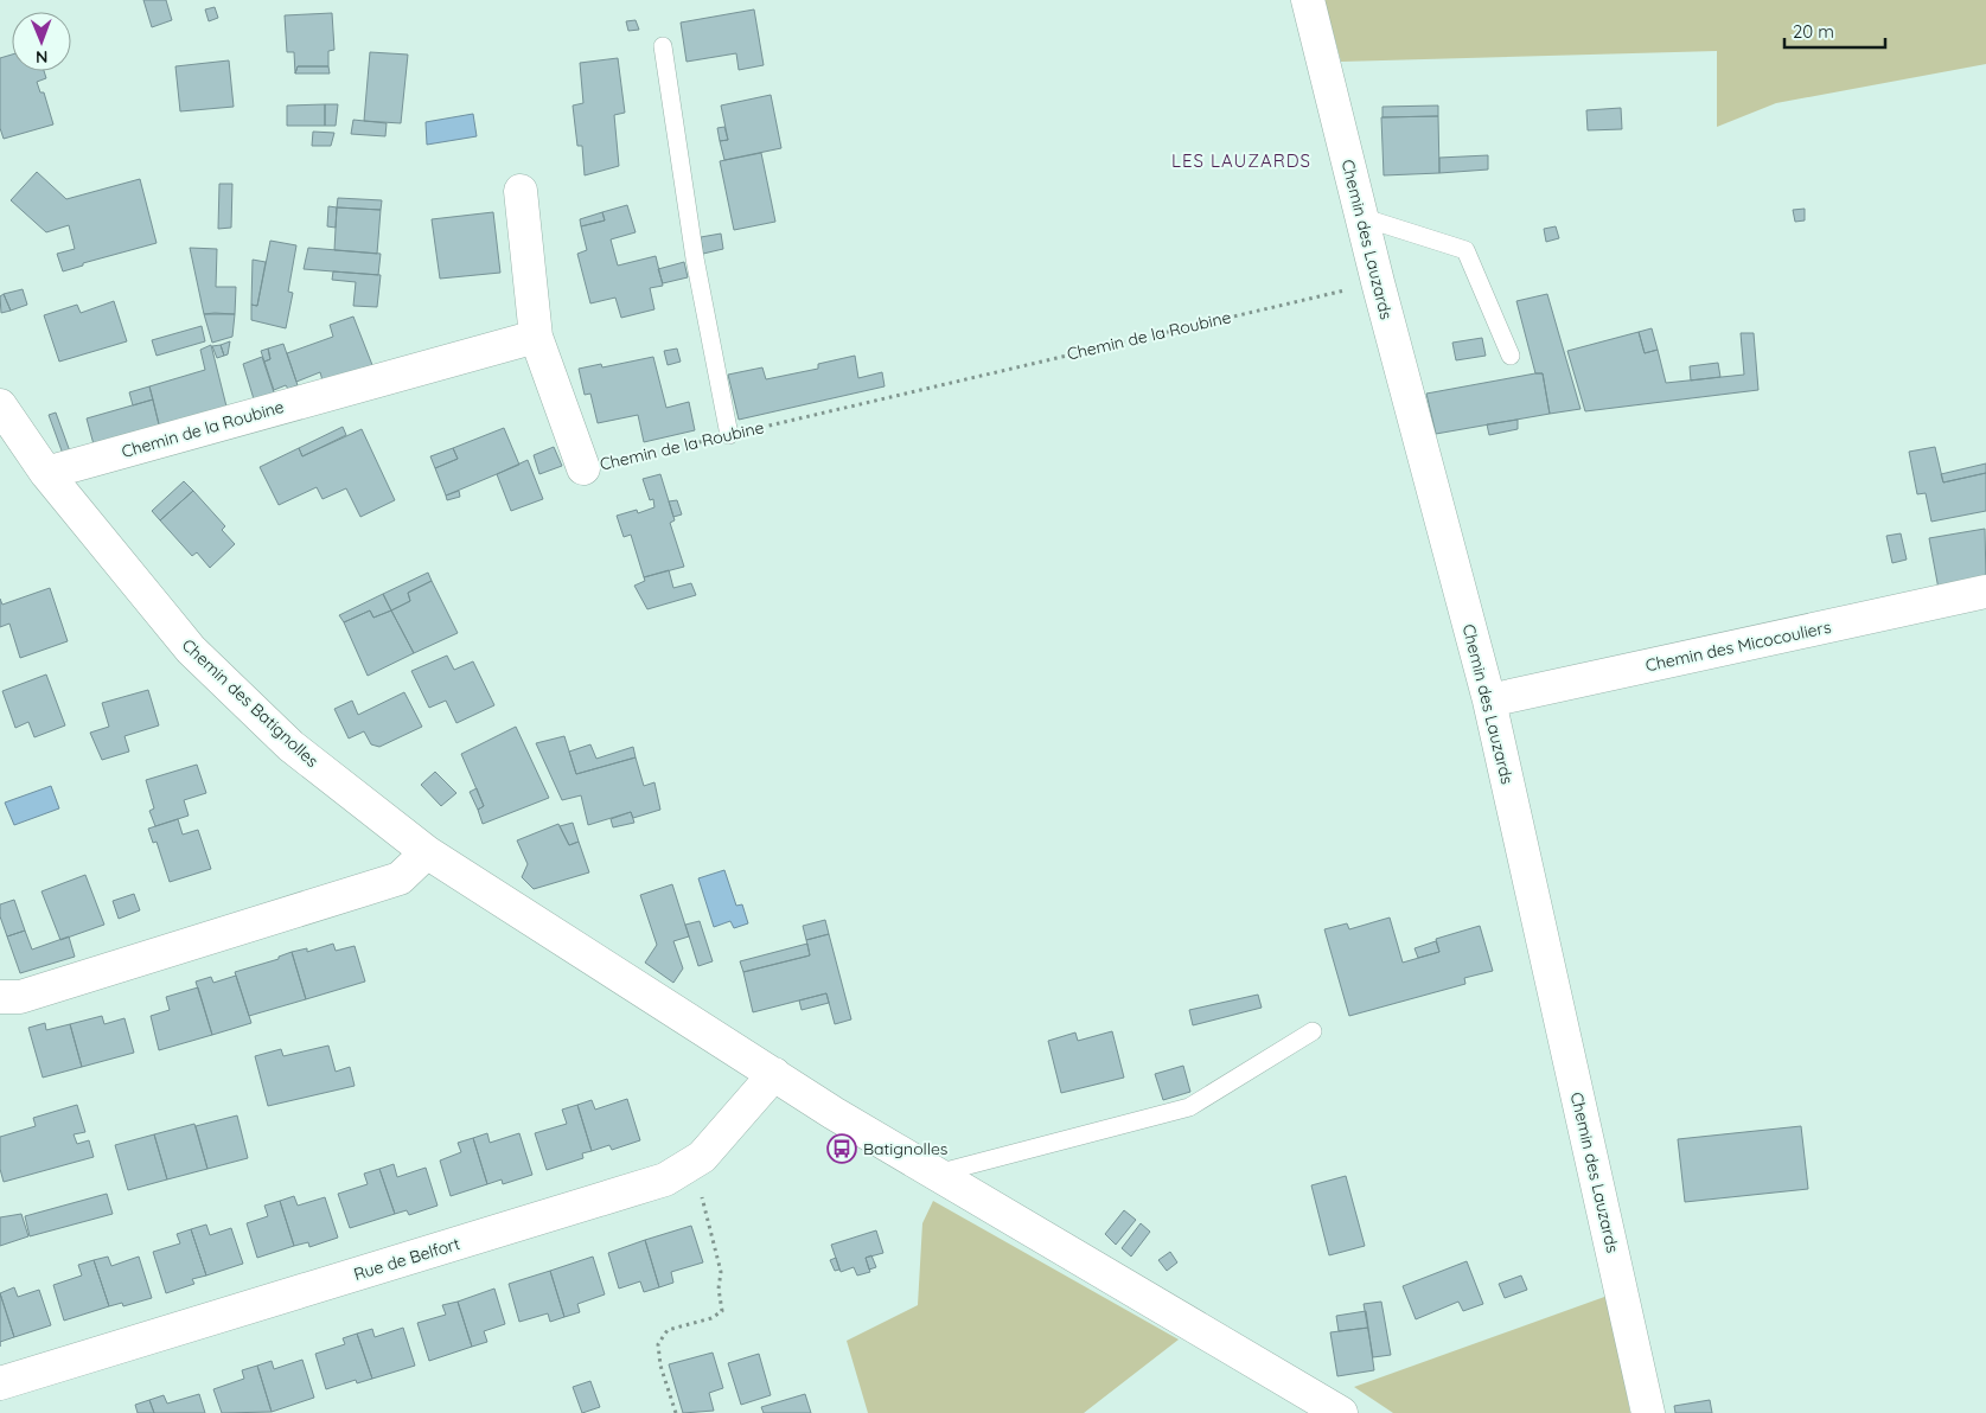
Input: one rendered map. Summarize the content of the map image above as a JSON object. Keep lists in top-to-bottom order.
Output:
{
  "streets": {
    "street": [
      "Chemin des Lauzards",
      "Chemin de la Roubine",
      "Chemin des Micocouliers",
      "Chemin des Batignolles",
      "Rue de Belfort"
    ]
  },
  "crossings": [
    ["Chemin des Lauzards", "Chemin de la Roubine"],
    ["Chemin des Lauzards", "Chemin des Micocouliers"],
    ["Chemin de la Roubine", "Chemin des Batignolles"],
    ["Chemin des Batignolles", "Rue de Belfort"]
  ],
  "districts": ["LES LAUZARDS"],
  "places": {
    "bus stop": ["Batignolles"]
  },
  "scale_bar": "20 m",
  "north": "bottom"
}
